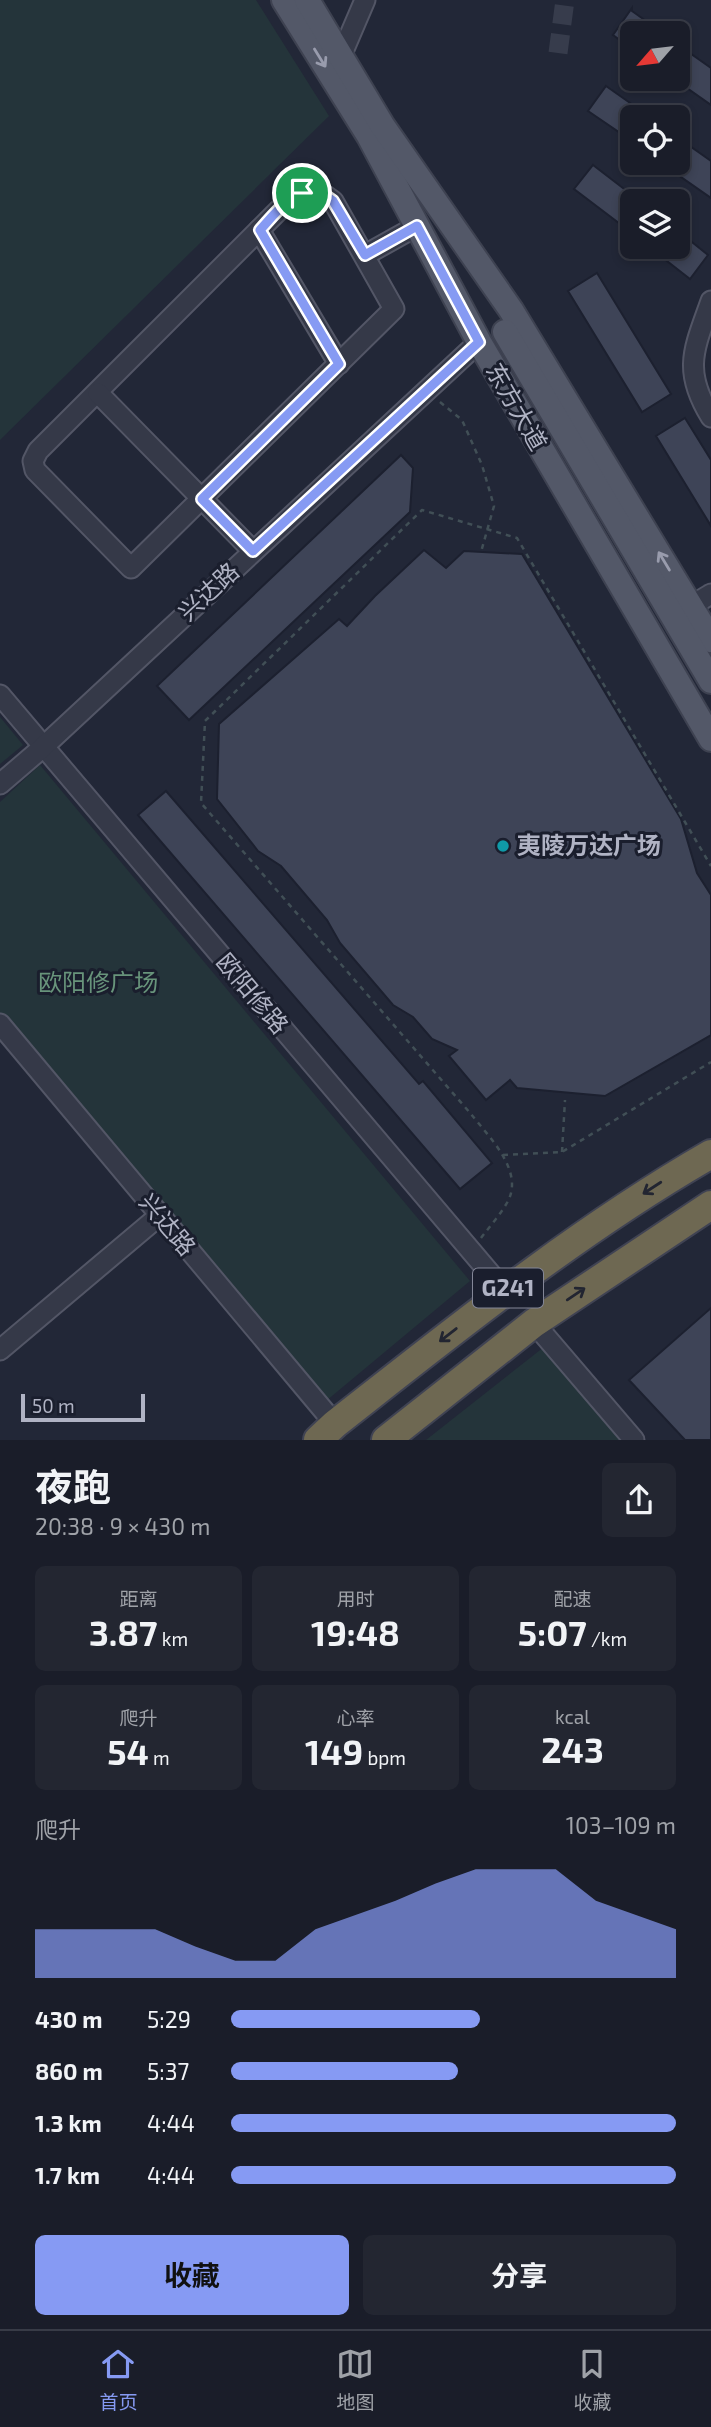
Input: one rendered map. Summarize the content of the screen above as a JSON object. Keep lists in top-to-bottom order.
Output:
{
  "streets": {
    "highway": ["G241"],
    "main road": ["东方大道"],
    "street": ["兴达路", "欧阳修路"]
  },
  "crossings": [
    ["东方大道", "兴达路"],
    ["兴达路", "欧阳修路"],
    ["兴达路", "G241"],
    ["欧阳修路", "G241"]
  ],
  "parks": ["欧阳修广场"],
  "places": ["夷陵万达广场"],
  "scale_bar": "50 m",
  "north": "bottom left",
  "page": {
    "scale": "50 m",
    "heading": ["夜跑", "20:38 · 9 × 430 m"],
    "stats": [
      ["距离", "3.87 km"],
      ["用时", "19:48"],
      ["配速", "5:07 /km"],
      ["爬升", "54 m"],
      ["心率", "149 bpm"],
      ["kcal", "243"]
    ],
    "chart": ["爬升", "103–109 m"],
    "list": [
      {
        "name": "430 m",
        "note": "5:29"
      },
      {
        "name": "860 m",
        "note": "5:37"
      },
      {
        "name": "1.3 km",
        "note": "4:44"
      },
      {
        "name": "1.7 km",
        "note": "4:44"
      }
    ],
    "buttons": ["收藏", "分享"],
    "tabs": ["首页", "地图", "收藏"]
  }
}
